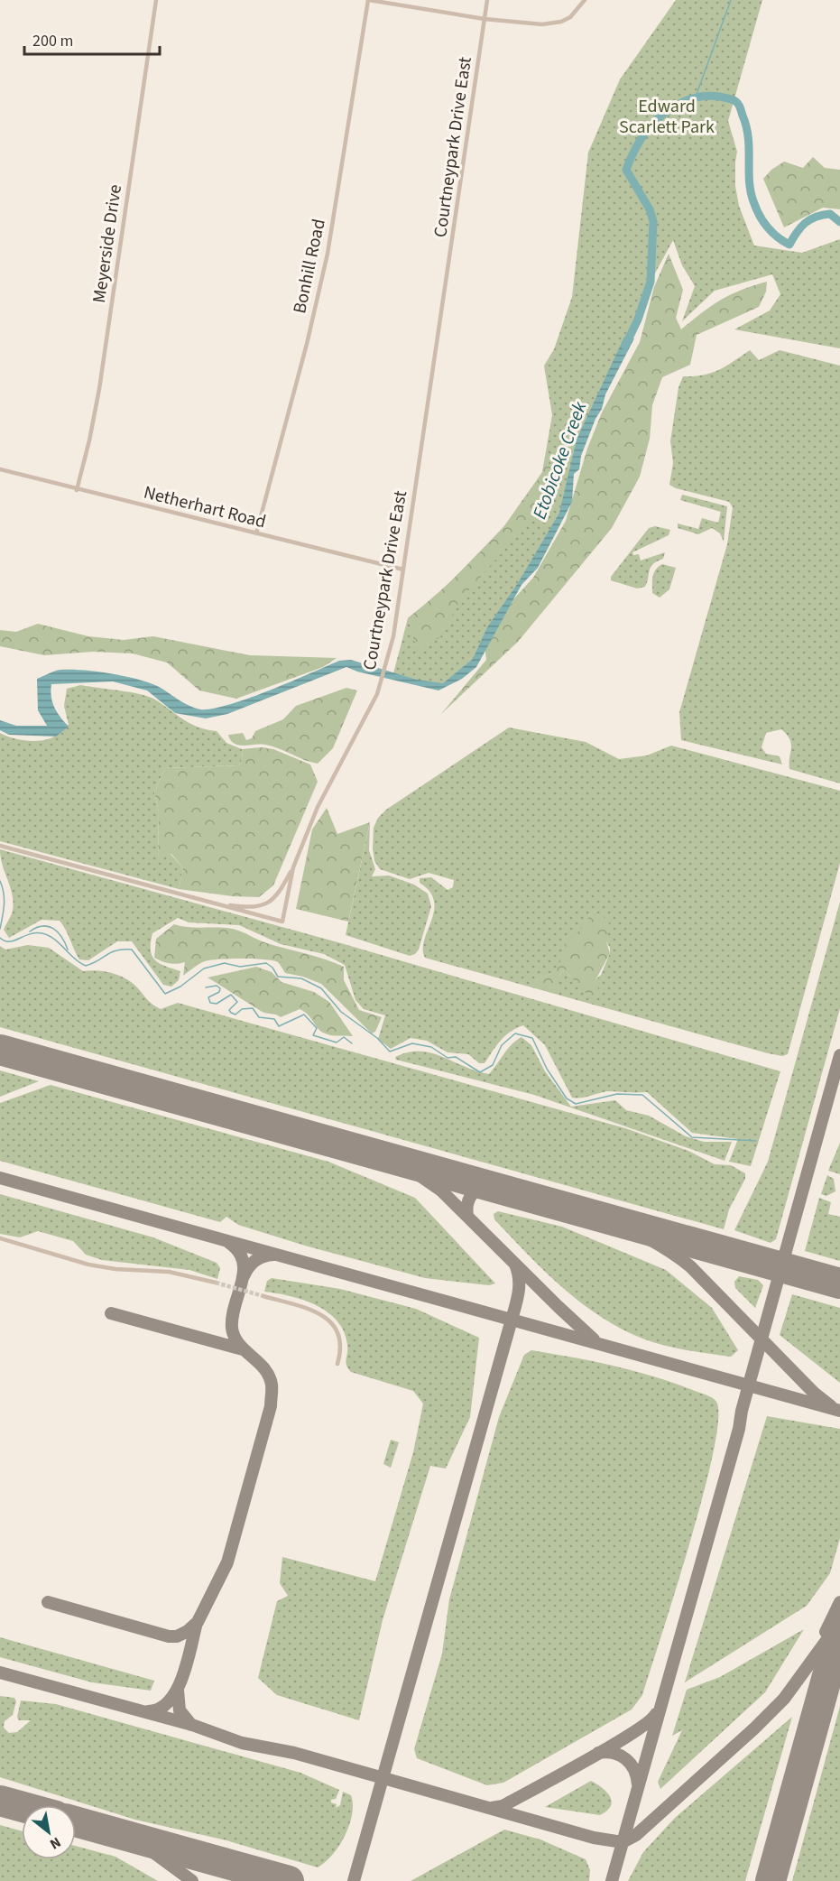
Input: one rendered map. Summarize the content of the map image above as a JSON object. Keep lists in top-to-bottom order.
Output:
{
  "streets": {
    "street": [
      "Courtneypark Drive East",
      "Meyerside Drive",
      "Bonhill Road",
      "Netherhart Road"
    ]
  },
  "crossings": [
    ["Courtneypark Drive East", "Netherhart Road"],
    ["Meyerside Drive", "Netherhart Road"],
    ["Bonhill Road", "Netherhart Road"]
  ],
  "water": ["Etobicoke Creek"],
  "parks": ["Edward Scarlett Park"],
  "scale_bar": "200 m",
  "north": "bottom right"
}
